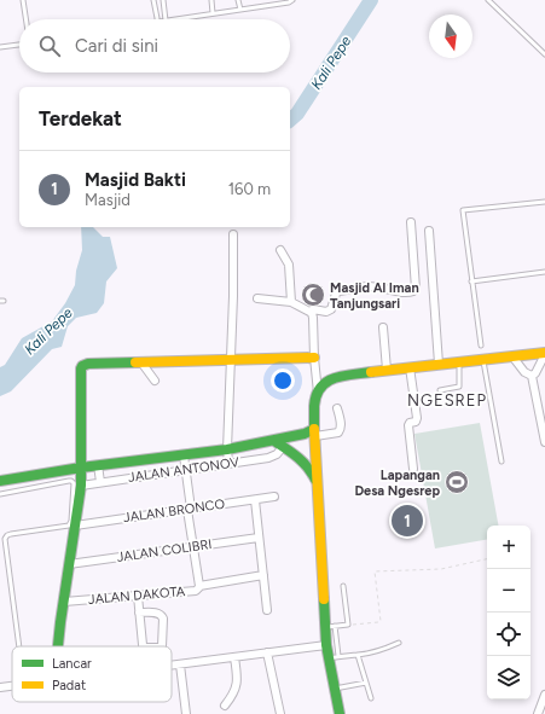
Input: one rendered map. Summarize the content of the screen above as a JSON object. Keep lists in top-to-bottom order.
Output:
{
  "streets": {
    "street": [
      "JALAN ANTONOV",
      "JALAN BRONCO",
      "JALAN COLIBRI",
      "JALAN DAKOTA"
    ]
  },
  "districts": ["NGESREP"],
  "water": ["Kali Pepe"],
  "places": {
    "mosque": ["Masjid Al Iman Tanjungsari"],
    "sports": ["Lapangan Desa Ngesrep"]
  },
  "legend": ["Lancar", "Padat"],
  "north": "bottom",
  "page": {
    "search": "Cari di sini",
    "heading": "Terdekat",
    "list": [
      {
        "mark": "1",
        "name": "Masjid Bakti",
        "note": "Masjid",
        "value": "160 m"
      }
    ],
    "pins": "1",
    "map_buttons": ["+", "−"]
  }
}
